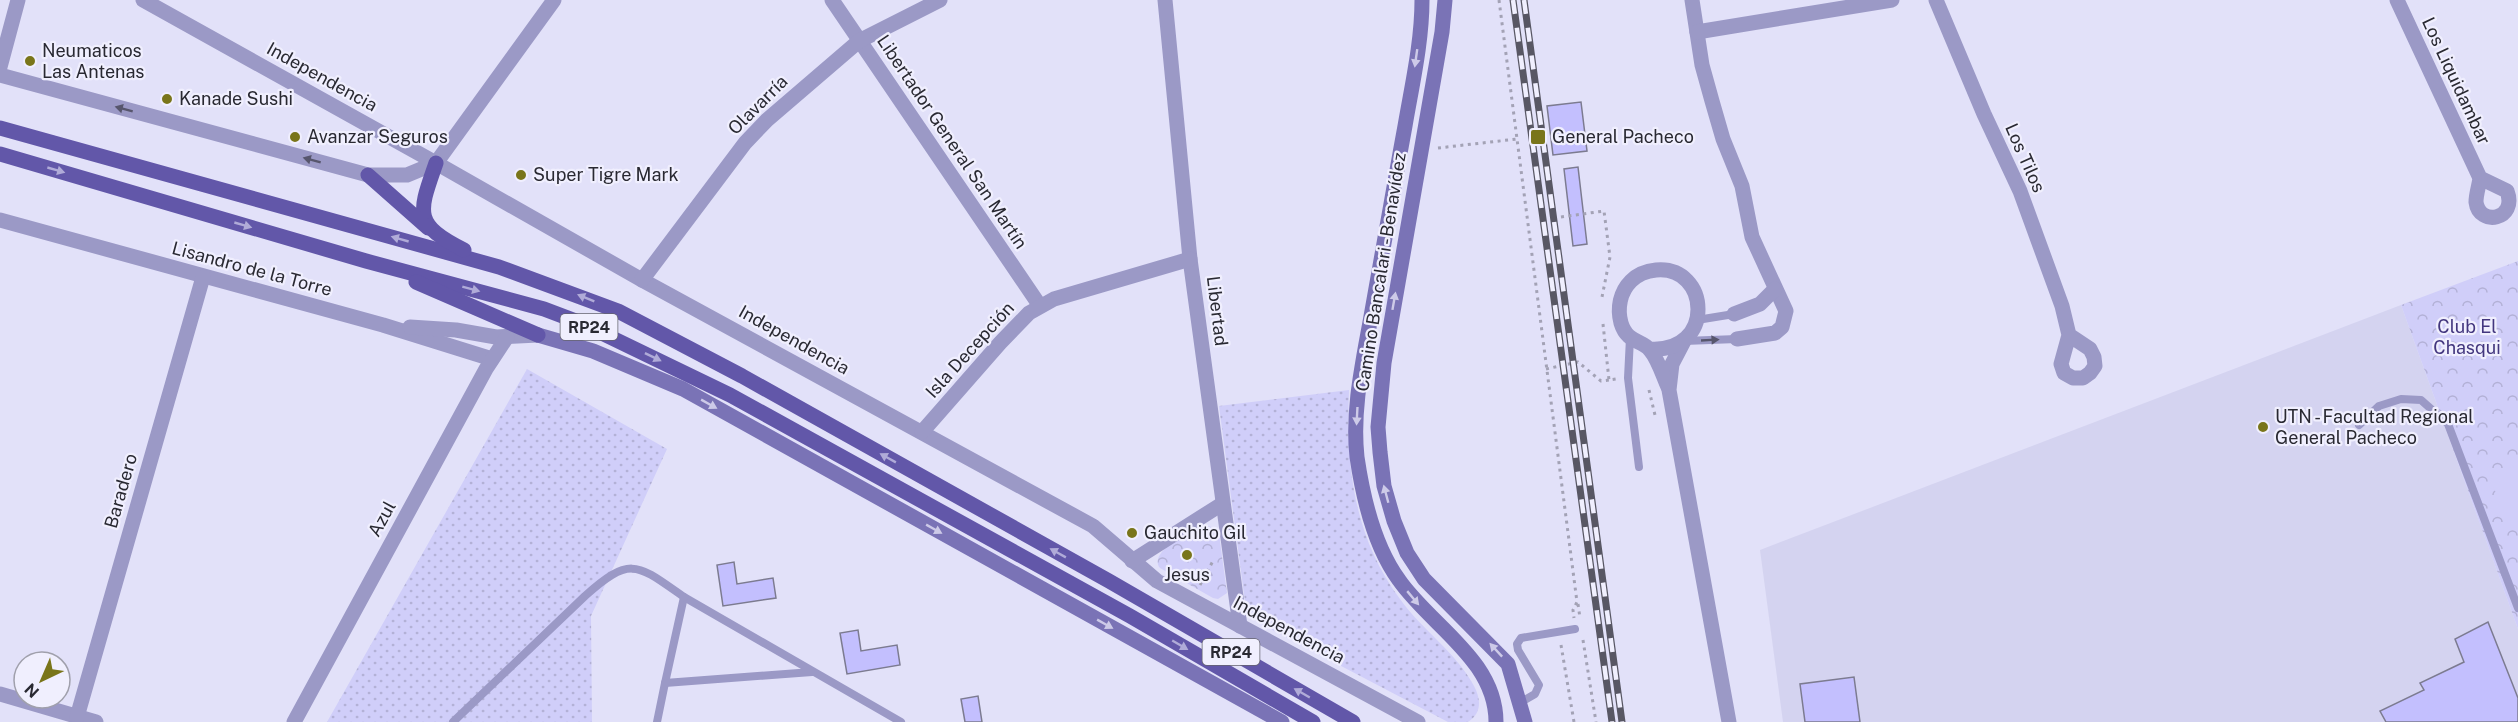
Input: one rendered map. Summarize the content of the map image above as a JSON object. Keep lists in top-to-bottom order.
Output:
{
  "streets": {
    "main road": ["Camino Bancalari - Benavídez", "RP24"],
    "street": [
      "Independencia",
      "Los Liquidambar",
      "Olavarría",
      "Libertador General San Martín",
      "Los Tilos",
      "Lisandro de la Torre",
      "Libertad",
      "Isla Decepción",
      "Baradero",
      "Azul"
    ]
  },
  "crossings": [
    ["Independencia", "Olavarría"],
    ["Independencia", "Libertad"],
    ["Independencia", "Isla Decepción"],
    ["Olavarría", "Libertador General San Martín"],
    ["Libertador General San Martín", "Isla Decepción"],
    ["Lisandro de la Torre", "Baradero"],
    ["Lisandro de la Torre", "Azul"],
    ["Libertad", "Isla Decepción"]
  ],
  "parks": ["Club El Chasqui"],
  "places": {
    "other": [
      "Neumaticos Las Antenas",
      "Kanade Sushi",
      "Avanzar Seguros",
      "Super Tigre Mark",
      "UTN - Facultad Regional General Pacheco",
      "Gauchito Gil",
      "Jesus"
    ],
    "transit": ["General Pacheco"]
  },
  "north": "bottom left"
}
